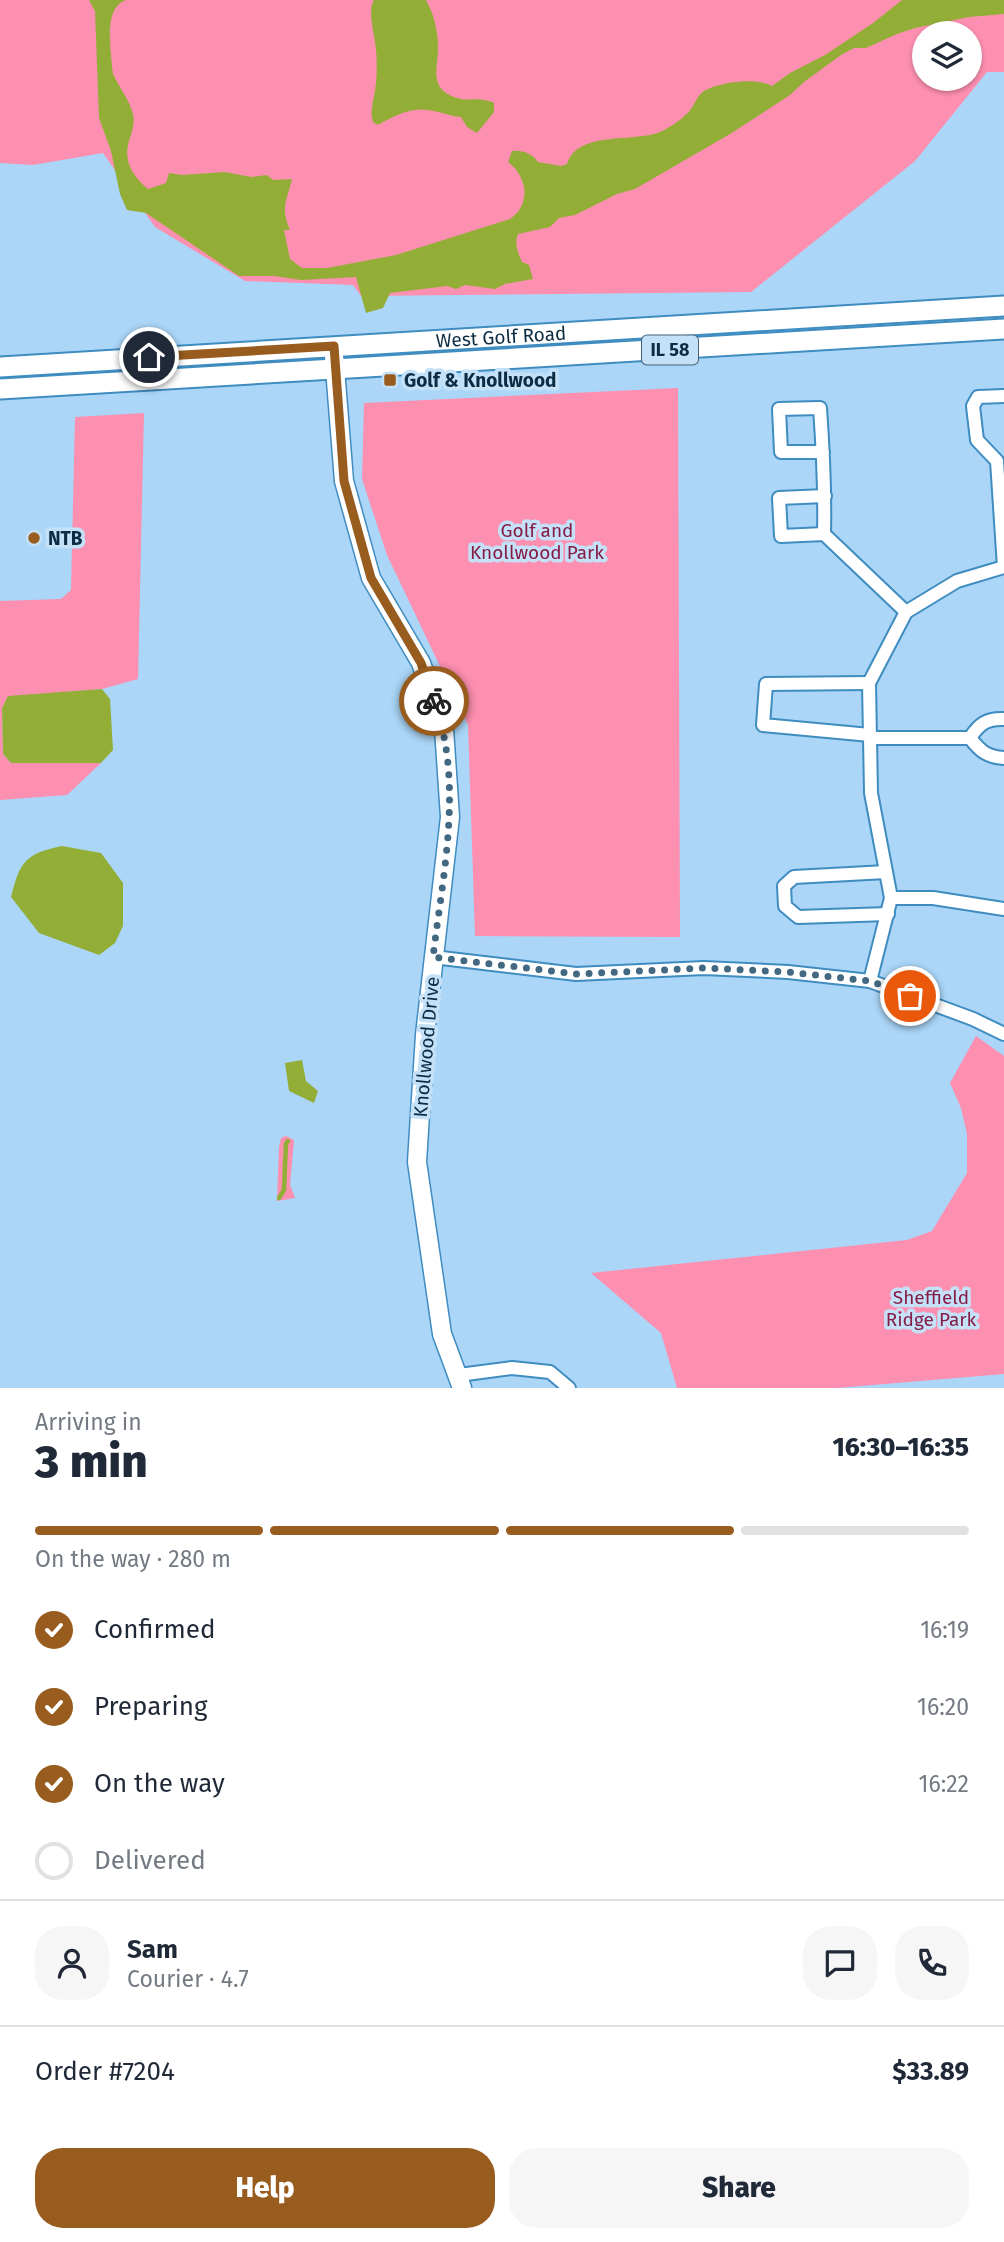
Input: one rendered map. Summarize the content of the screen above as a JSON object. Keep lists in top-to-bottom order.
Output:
{
  "streets": {
    "main road": ["West Golf Road", "IL 58"],
    "street": ["Knollwood Drive"]
  },
  "crossings": [
    ["West Golf Road", "Knollwood Drive"]
  ],
  "parks": ["Golf and Knollwood Park", "Sheffield Ridge Park"],
  "places": {
    "transit": ["Golf & Knollwood"],
    "other": ["NTB"]
  },
  "page": {
    "heading": ["3 min", "Arriving in", "16:30–16:35"],
    "panel": [
      "Sam",
      "Courier · 4.7",
      "Order #7204",
      "$33.89"
    ],
    "bar": "On the way · 280 m",
    "list": [
      ["Confirmed", "16:19"],
      ["Preparing", "16:20"],
      ["On the way", "16:22"],
      "Delivered"
    ],
    "buttons": ["Help", "Share"]
  }
}
